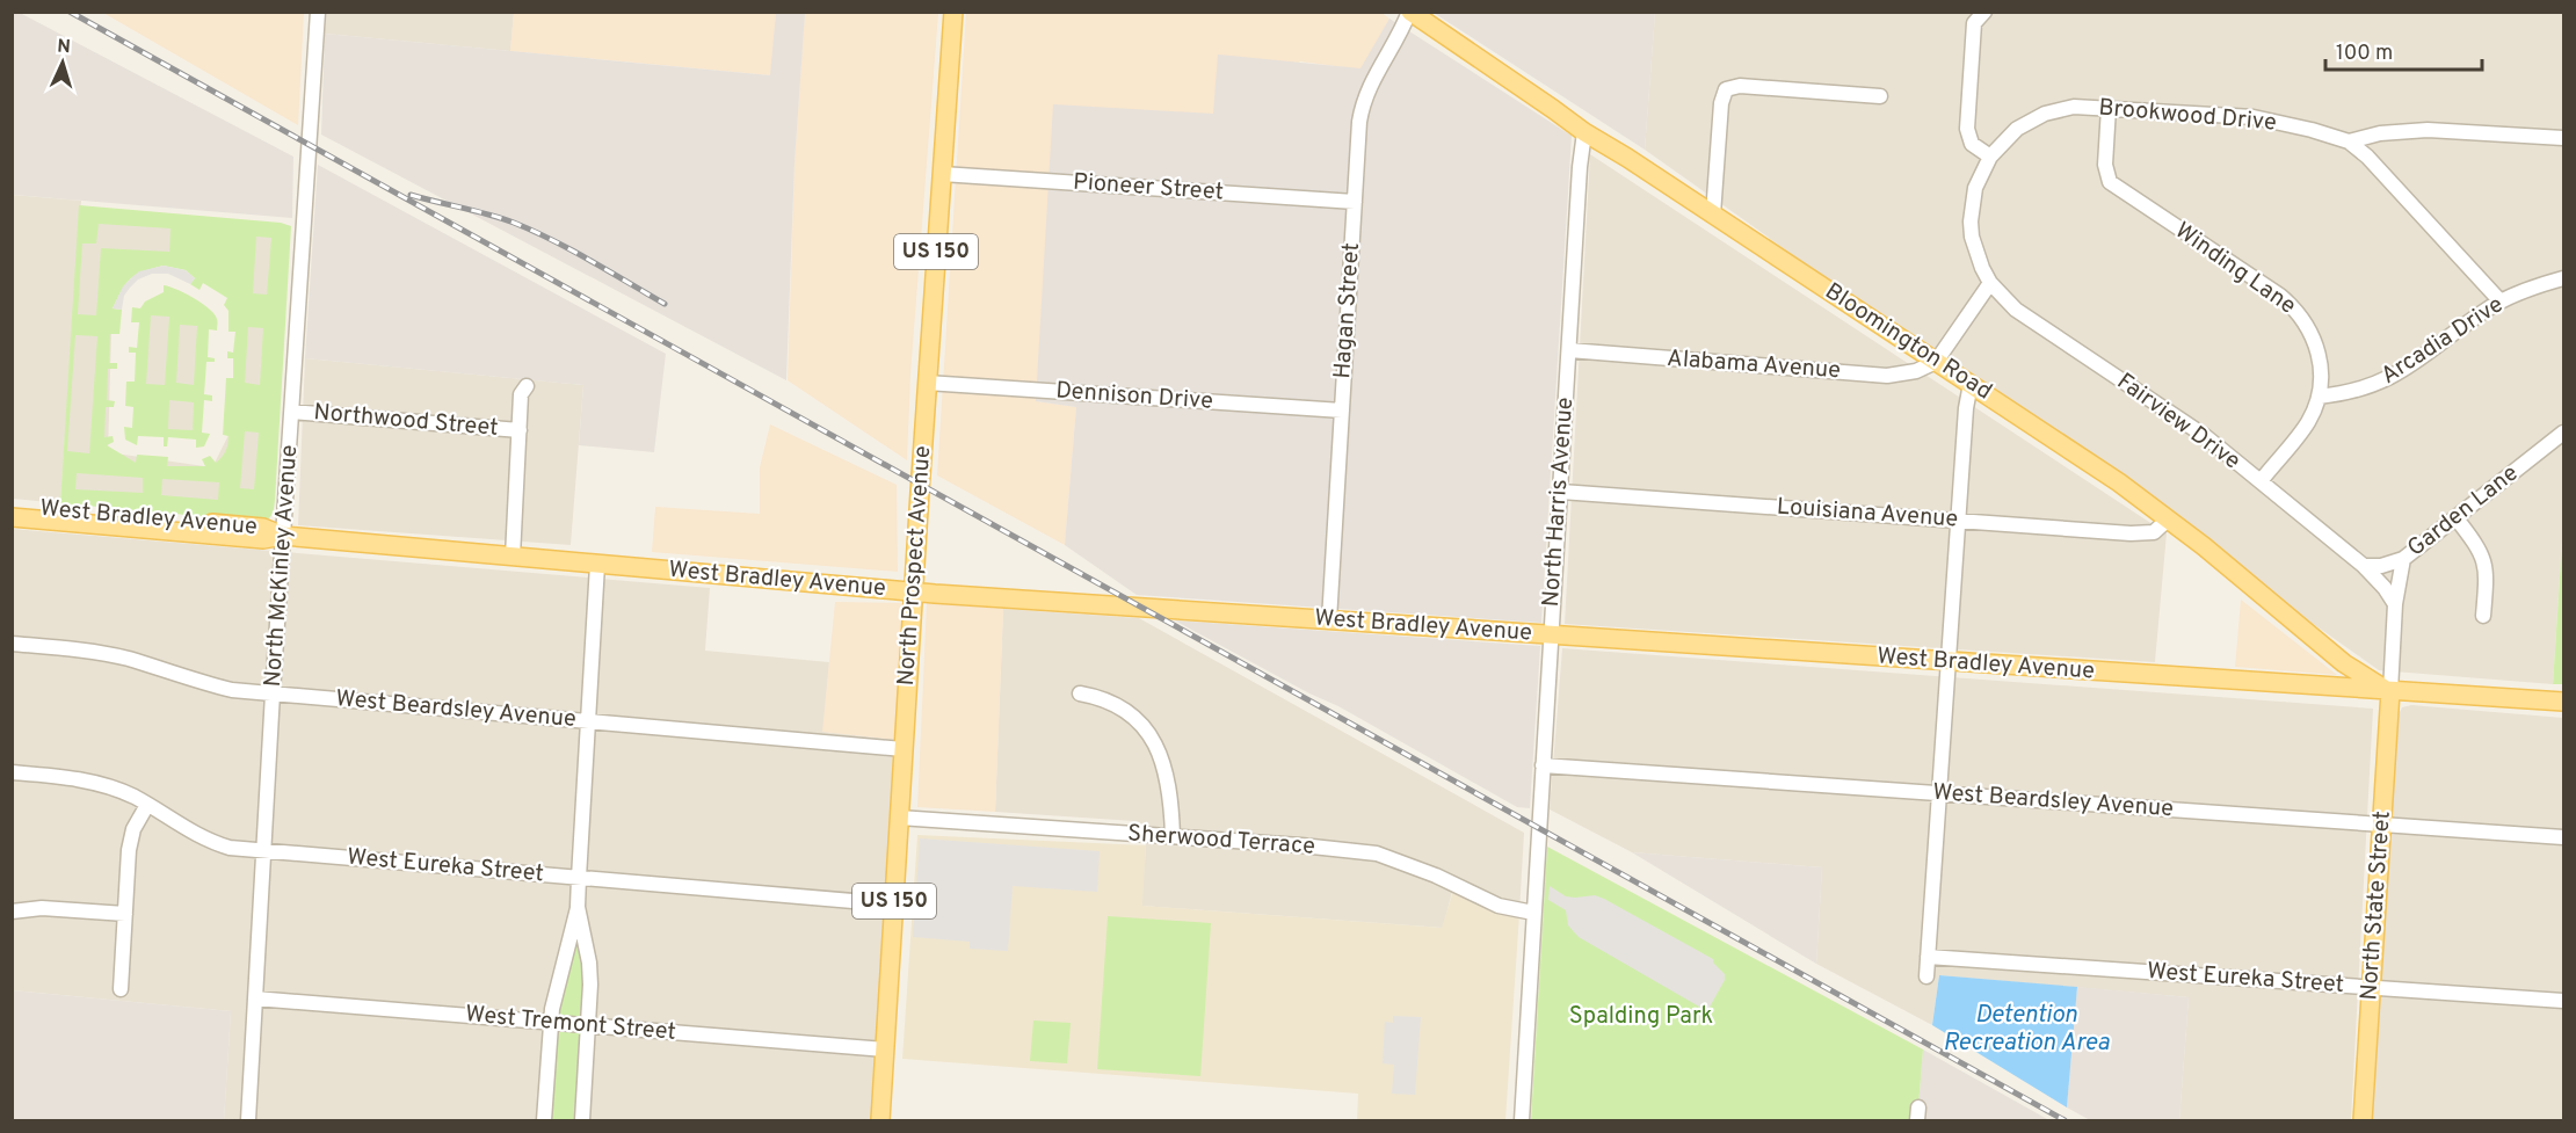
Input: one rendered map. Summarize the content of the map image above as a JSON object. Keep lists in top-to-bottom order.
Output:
{
  "streets": {
    "main road": [
      "US 150",
      "Bloomington Road",
      "West Bradley Avenue",
      "North Prospect Avenue",
      "North State Street"
    ],
    "street": [
      "Brookwood Drive",
      "Pioneer Street",
      "Winding Lane",
      "Hagan Street",
      "Arcadia Drive",
      "Alabama Avenue",
      "Dennison Drive",
      "Northwood Street",
      "Fairview Drive",
      "North Harris Avenue",
      "Garden Lane",
      "Louisiana Avenue",
      "North McKinley Avenue",
      "West Beardsley Avenue",
      "Sherwood Terrace",
      "West Eureka Street",
      "West Tremont Street"
    ]
  },
  "crossings": [
    ["Brookwood Drive", "Winding Lane"],
    ["Brookwood Drive", "Fairview Drive"],
    ["Pioneer Street", "Hagan Street"],
    ["Pioneer Street", "North Prospect Avenue"],
    ["Winding Lane", "Arcadia Drive"],
    ["Winding Lane", "Fairview Drive"],
    ["Hagan Street", "Bloomington Road"],
    ["Hagan Street", "Dennison Drive"],
    ["Hagan Street", "West Bradley Avenue"],
    ["Bloomington Road", "Alabama Avenue"],
    ["Bloomington Road", "North Harris Avenue"],
    ["Bloomington Road", "Garden Lane"],
    ["Bloomington Road", "Louisiana Avenue"],
    ["Bloomington Road", "West Bradley Avenue"],
    ["Bloomington Road", "North State Street"],
    ["Alabama Avenue", "North Harris Avenue"],
    ["Dennison Drive", "North Prospect Avenue"],
    ["Northwood Street", "North McKinley Avenue"],
    ["Fairview Drive", "Garden Lane"],
    ["North Harris Avenue", "Louisiana Avenue"],
    ["North Harris Avenue", "West Bradley Avenue"],
    ["North Harris Avenue", "West Beardsley Avenue"],
    ["North Harris Avenue", "Sherwood Terrace"],
    ["Garden Lane", "West Bradley Avenue"],
    ["Garden Lane", "North State Street"],
    ["West Bradley Avenue", "North McKinley Avenue"],
    ["West Bradley Avenue", "North Prospect Avenue"],
    ["West Bradley Avenue", "North State Street"],
    ["North McKinley Avenue", "West Beardsley Avenue"],
    ["North McKinley Avenue", "West Eureka Street"],
    ["North McKinley Avenue", "West Tremont Street"],
    ["North Prospect Avenue", "West Beardsley Avenue"],
    ["North Prospect Avenue", "Sherwood Terrace"],
    ["North Prospect Avenue", "West Eureka Street"],
    ["North Prospect Avenue", "West Tremont Street"],
    ["West Beardsley Avenue", "North State Street"],
    ["West Eureka Street", "North State Street"]
  ],
  "water": ["Detention Recreation Area"],
  "parks": ["Spalding Park"],
  "scale_bar": "100 m",
  "north": "top"
}
